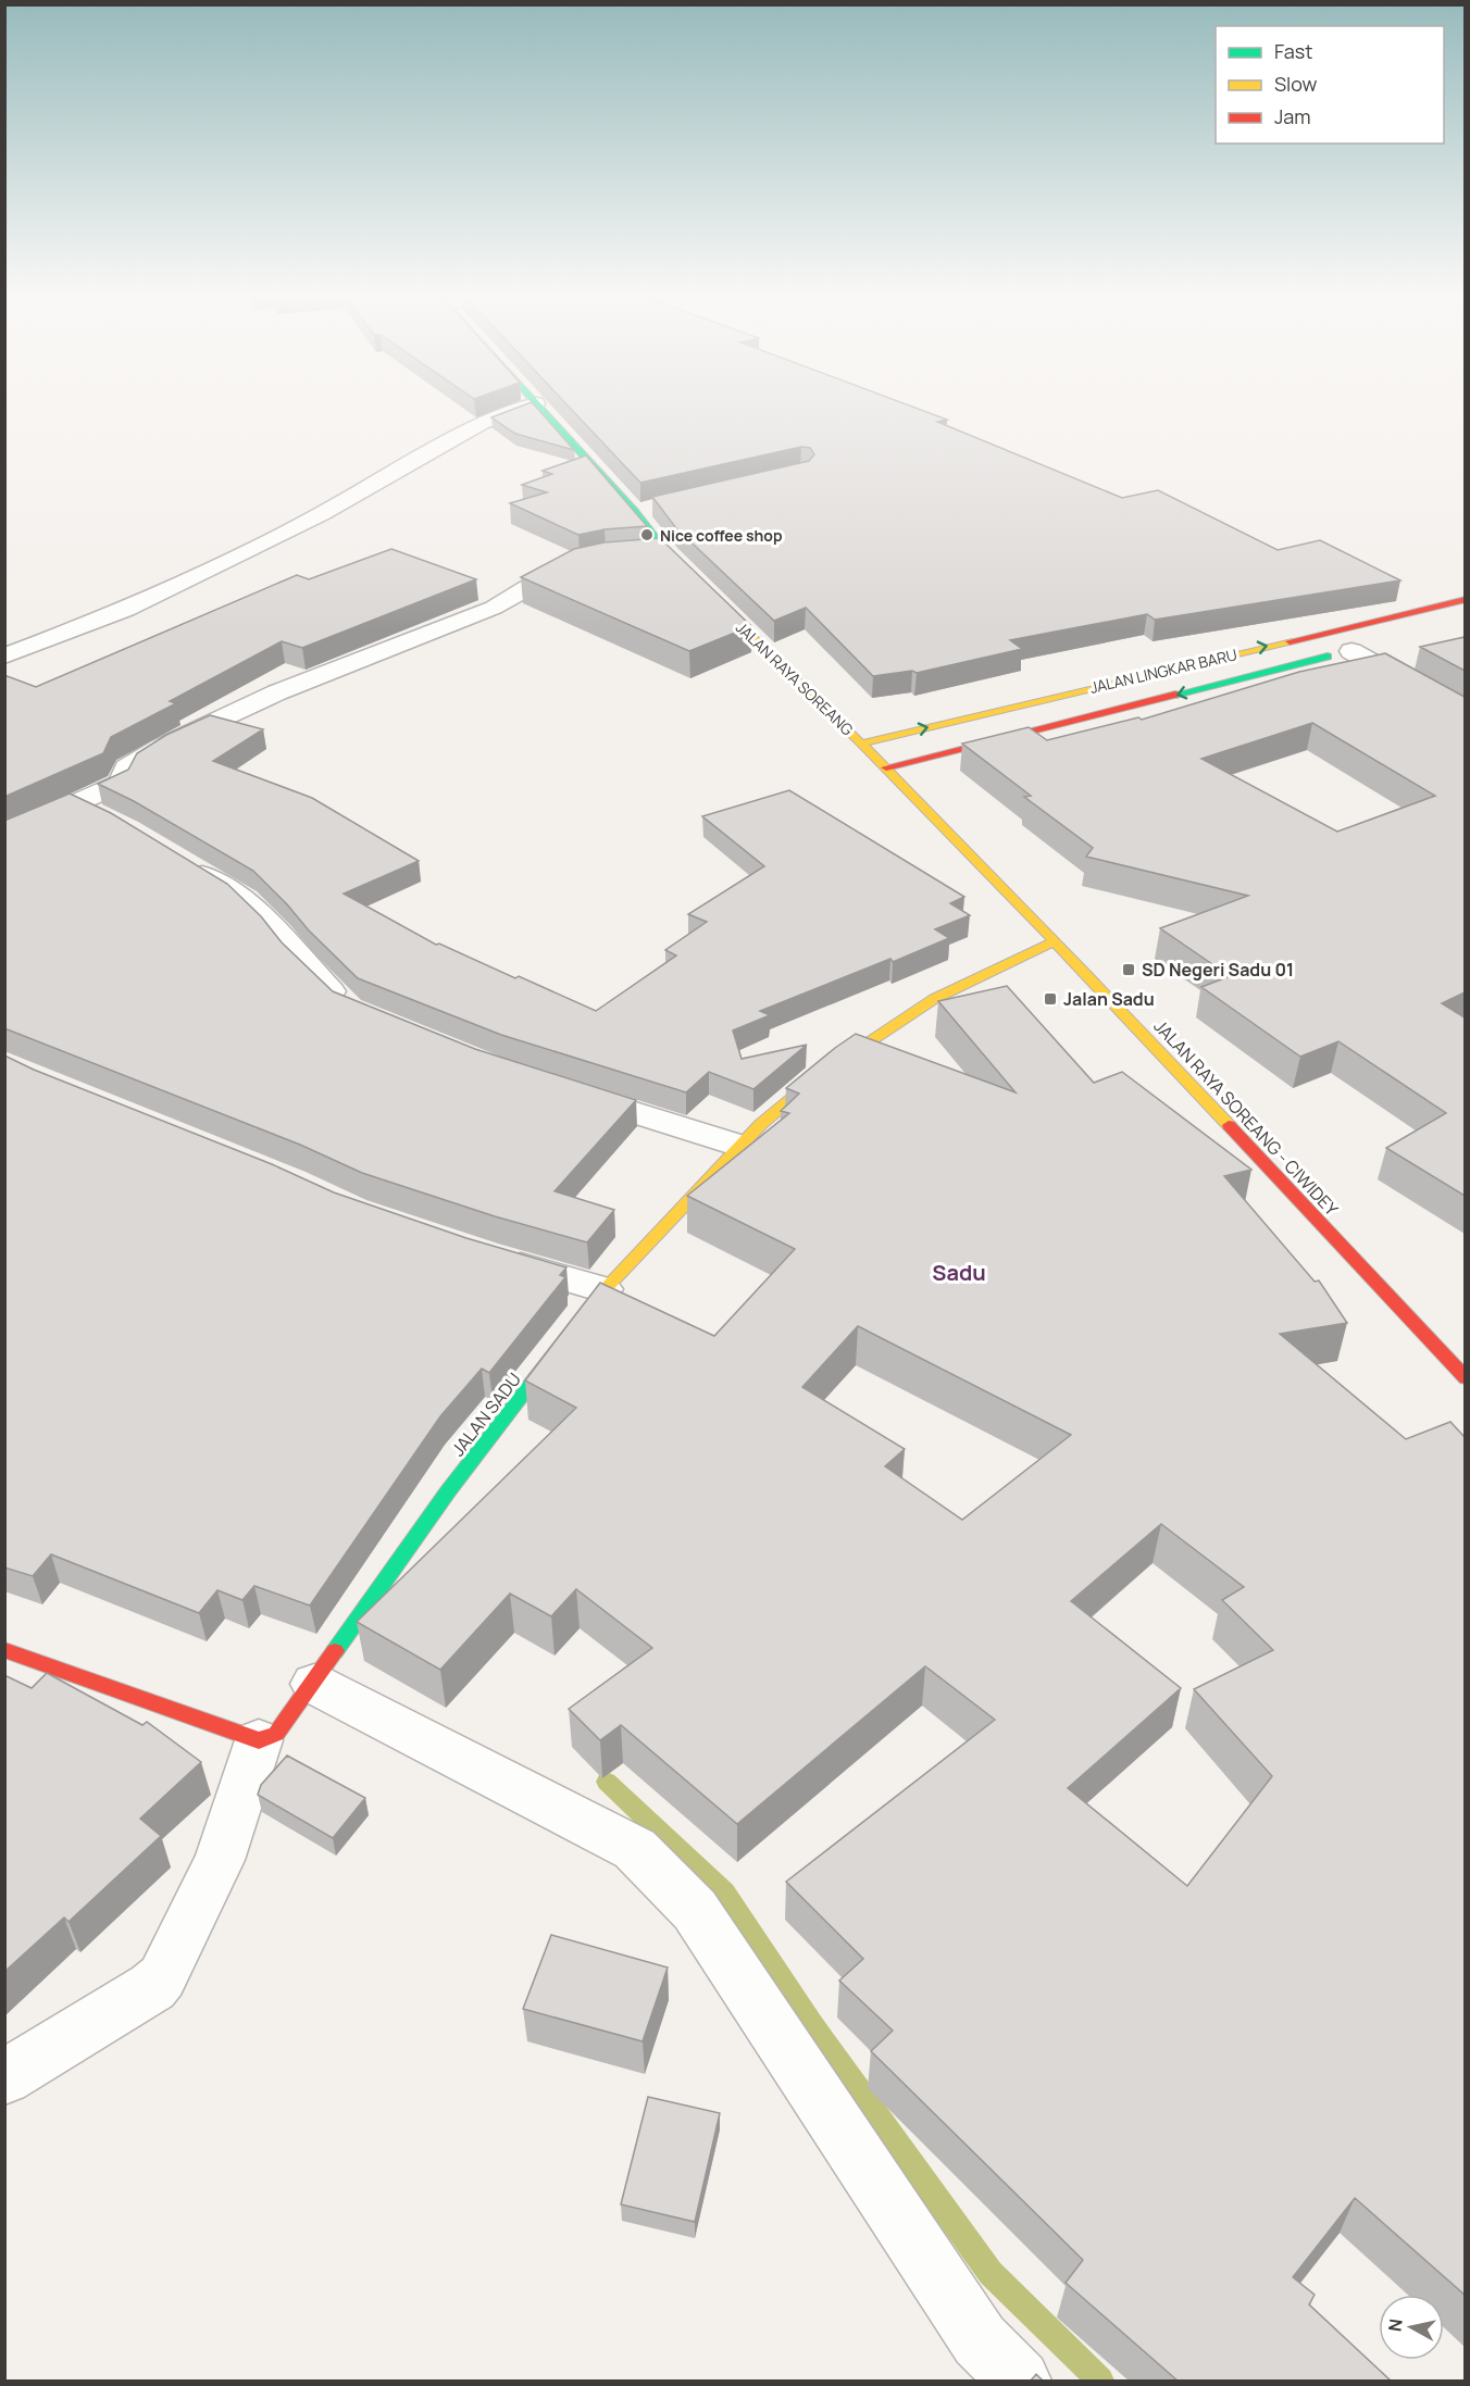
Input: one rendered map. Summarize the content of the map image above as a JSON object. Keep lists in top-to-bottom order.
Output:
{
  "streets": {
    "main road": [
      "JALAN LINGKAR BARU",
      "JALAN RAYA SOREANG",
      "JALAN RAYA SOREANG - CIWIDEY",
      "JALAN SADU"
    ]
  },
  "crossings": [
    ["JALAN LINGKAR BARU", "JALAN RAYA SOREANG"],
    ["JALAN LINGKAR BARU", "JALAN RAYA SOREANG - CIWIDEY"],
    ["JALAN RAYA SOREANG", "JALAN RAYA SOREANG - CIWIDEY"],
    ["JALAN RAYA SOREANG - CIWIDEY", "JALAN SADU"]
  ],
  "districts": ["Sadu"],
  "places": {
    "other": ["Nice coffee shop"],
    "transit": ["SD Negeri Sadu 01", "Jalan Sadu"]
  },
  "legend": ["Fast", "Slow", "Jam"],
  "north": "left"
}
